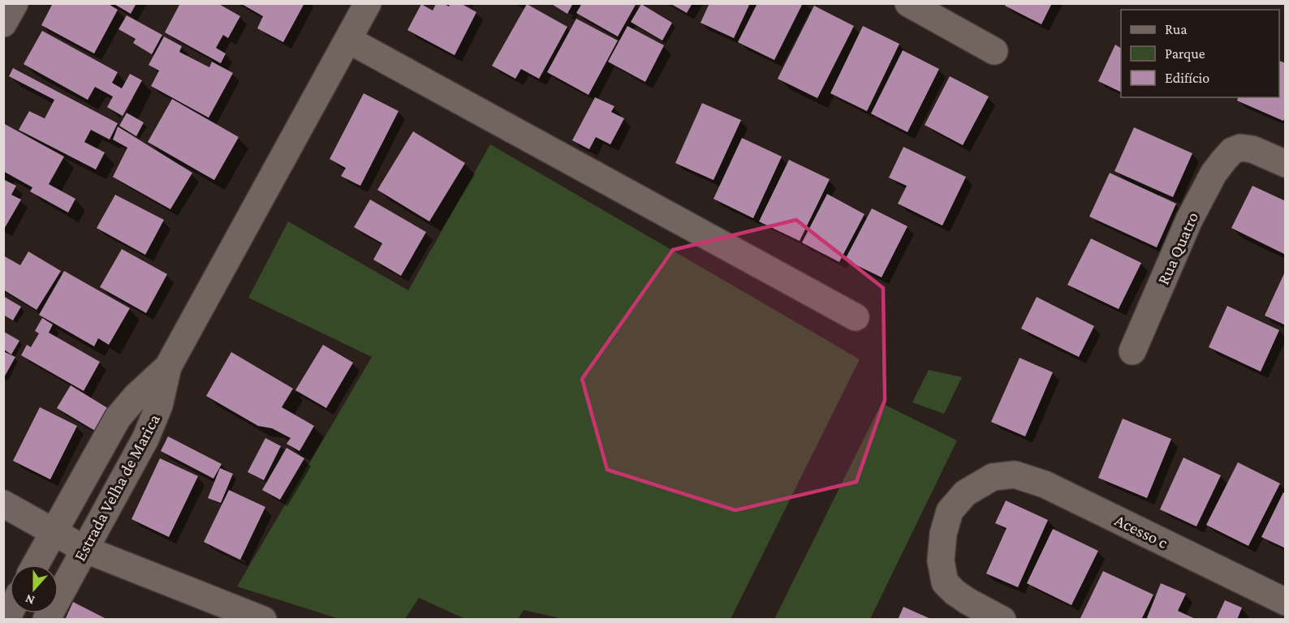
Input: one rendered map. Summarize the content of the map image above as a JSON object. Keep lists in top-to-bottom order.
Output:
{
  "streets": {
    "street": ["Rua Quatro", "Estrada Velha de Marica", "Acesso c"]
  },
  "legend": ["Rua", "Parque", "Edifício"],
  "north": "bottom"
}
